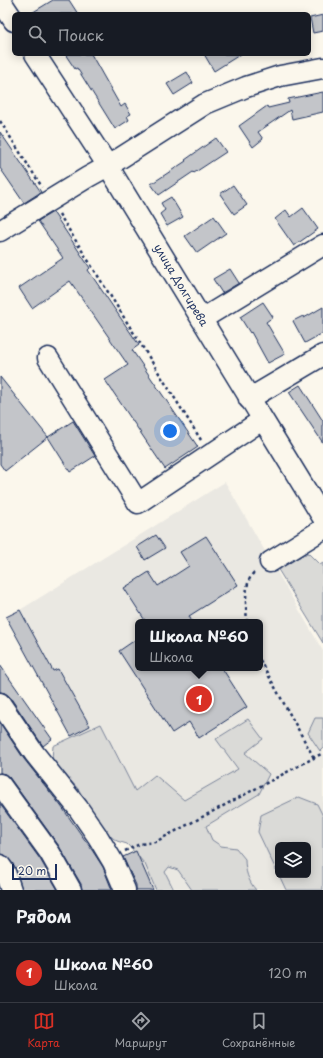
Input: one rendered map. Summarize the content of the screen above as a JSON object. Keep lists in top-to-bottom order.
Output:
{
  "streets": {
    "street": ["улица Долгирева"]
  },
  "scale_bar": "20 m",
  "page": {
    "search": "Поиск",
    "popup": ["Школа №60", "Школа"],
    "pins": "1",
    "scale": "20 m",
    "heading": "Рядом",
    "list": [
      {
        "mark": "1",
        "name": "Школа №60",
        "note": "Школа",
        "value": "120 m"
      }
    ],
    "nav": ["Карта", "Маршрут", "Сохранённые"]
  }
}
